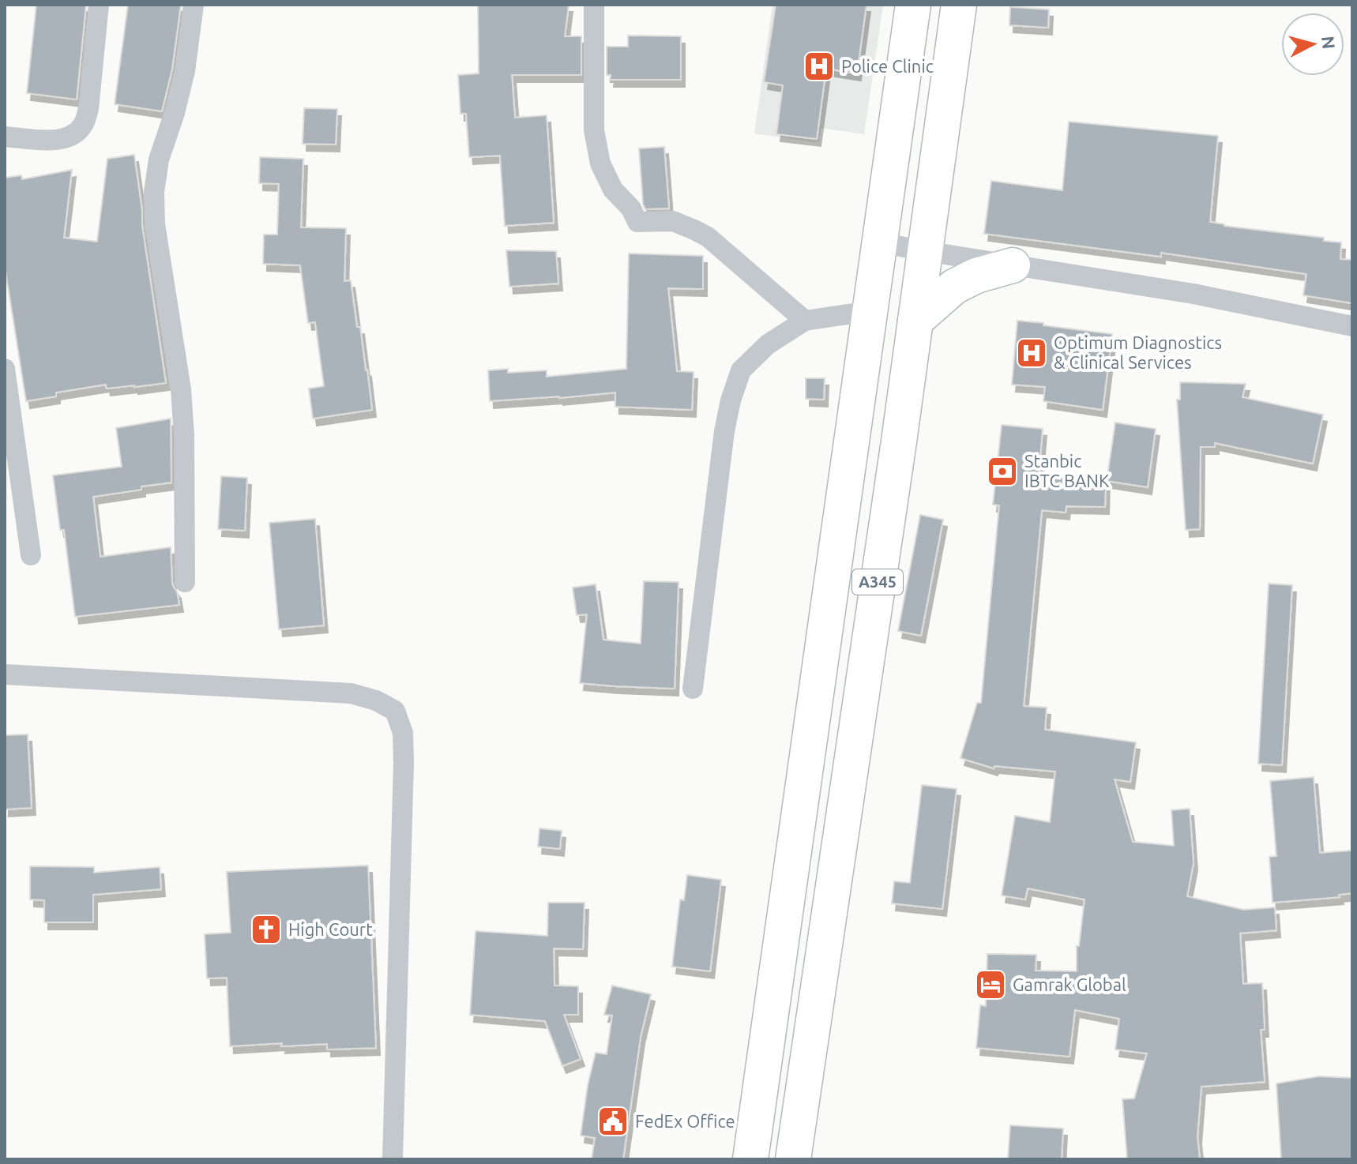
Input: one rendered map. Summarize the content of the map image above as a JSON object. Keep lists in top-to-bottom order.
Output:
{
  "streets": {
    "highway": ["A345"]
  },
  "places": {
    "hospital": ["Police Clinic", "Optimum Diagnostics & Clinical Services"],
    "bank": ["Stanbic IBTC BANK"],
    "church": ["High Court"],
    "hotel": ["Gamrak Global"],
    "public building": ["FedEx Office"]
  },
  "north": "right"
}
